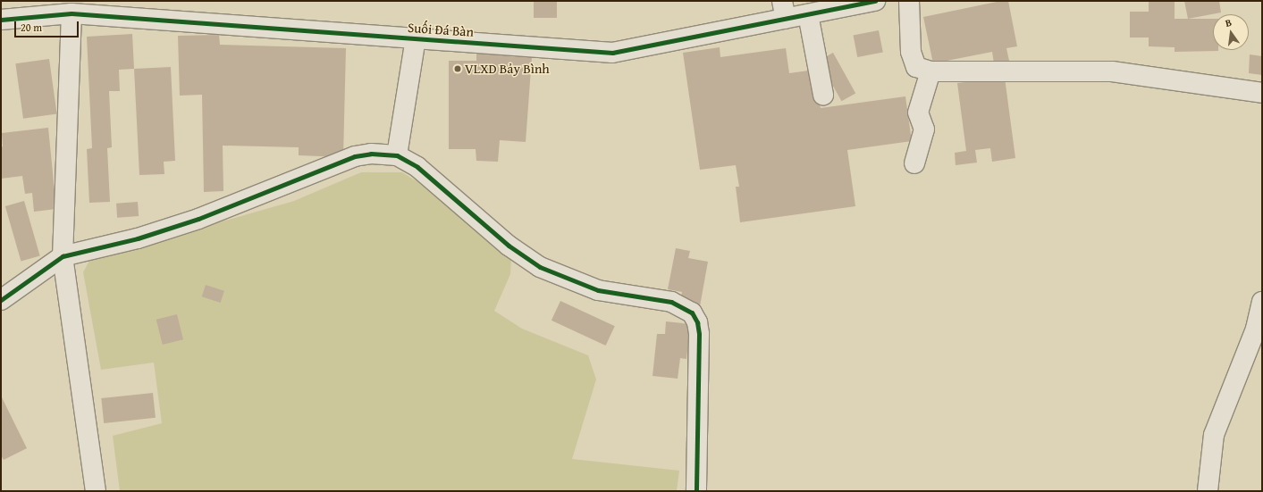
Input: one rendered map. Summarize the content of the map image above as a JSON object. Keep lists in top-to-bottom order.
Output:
{
  "streets": {
    "street": ["Suối Đá Bàn"]
  },
  "places": ["VLXD Bảy Bình"],
  "scale_bar": "20 m",
  "north": "top"
}
